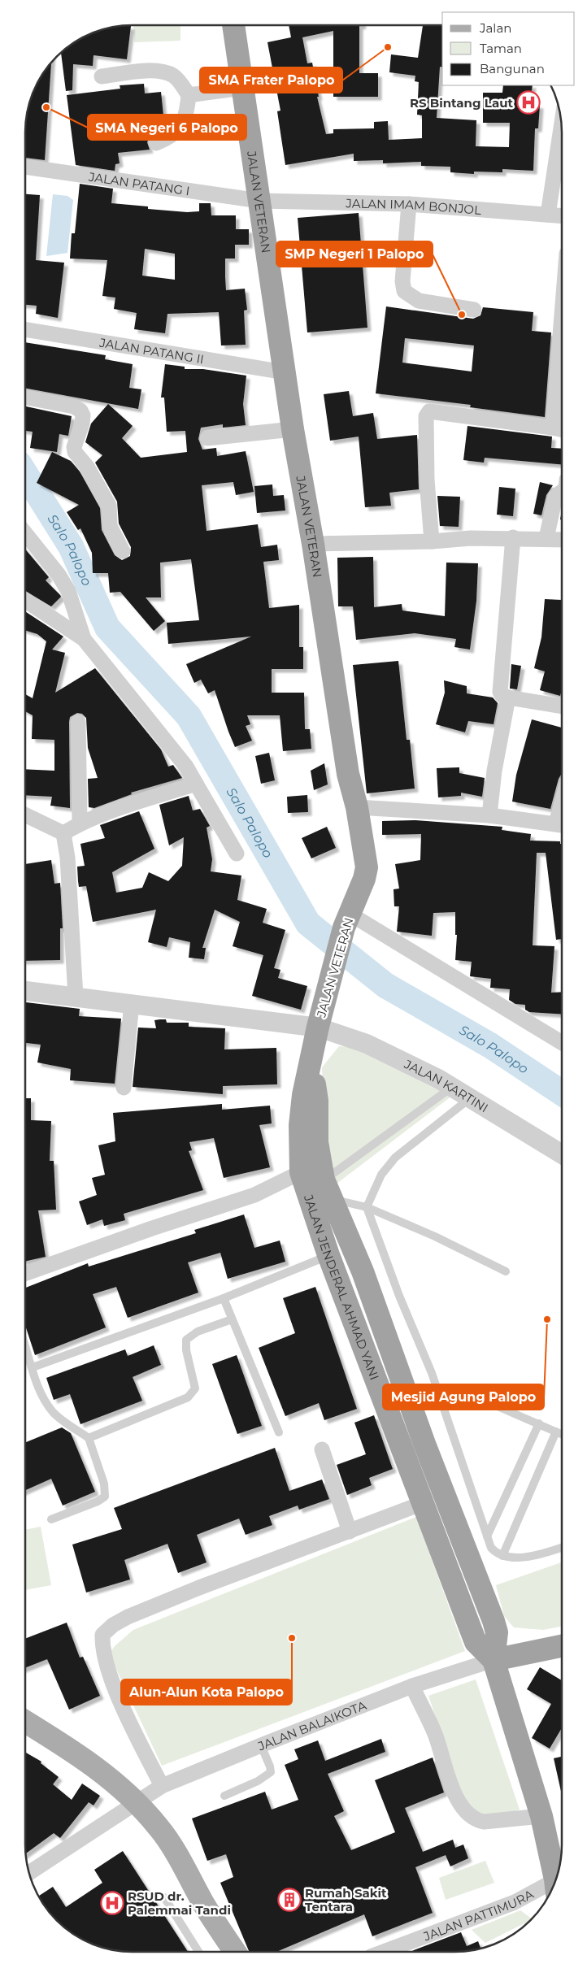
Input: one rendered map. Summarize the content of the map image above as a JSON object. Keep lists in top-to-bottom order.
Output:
{
  "streets": {
    "highway": ["JALAN VETERAN", "JALAN JENDERAL AHMAD YANI"],
    "street": [
      "JALAN PATANG I",
      "JALAN IMAM BONJOL",
      "JALAN PATANG II",
      "JALAN KARTINI",
      "JALAN BALAIKOTA",
      "JALAN PATTIMURA"
    ]
  },
  "crossings": [
    ["JALAN PATANG I", "JALAN VETERAN"],
    ["JALAN PATANG I", "JALAN IMAM BONJOL"],
    ["JALAN VETERAN", "JALAN IMAM BONJOL"],
    ["JALAN VETERAN", "JALAN PATANG II"],
    ["JALAN VETERAN", "JALAN KARTINI"],
    ["JALAN VETERAN", "JALAN JENDERAL AHMAD YANI"],
    ["JALAN KARTINI", "JALAN JENDERAL AHMAD YANI"],
    ["JALAN JENDERAL AHMAD YANI", "JALAN BALAIKOTA"]
  ],
  "water": ["Salo Palopo"],
  "places": {
    "other": [
      "SMA Frater Palopo",
      "SMA Negeri 6 Palopo",
      "SMP Negeri 1 Palopo",
      "Mesjid Agung Palopo",
      "Alun-Alun Kota Palopo"
    ],
    "hospital": ["RS Bintang Laut", "RSUD dr. Palemmai Tandi"],
    "building": ["Rumah Sakit Tentara"]
  },
  "legend": ["Jalan", "Taman", "Bangunan"]
}
